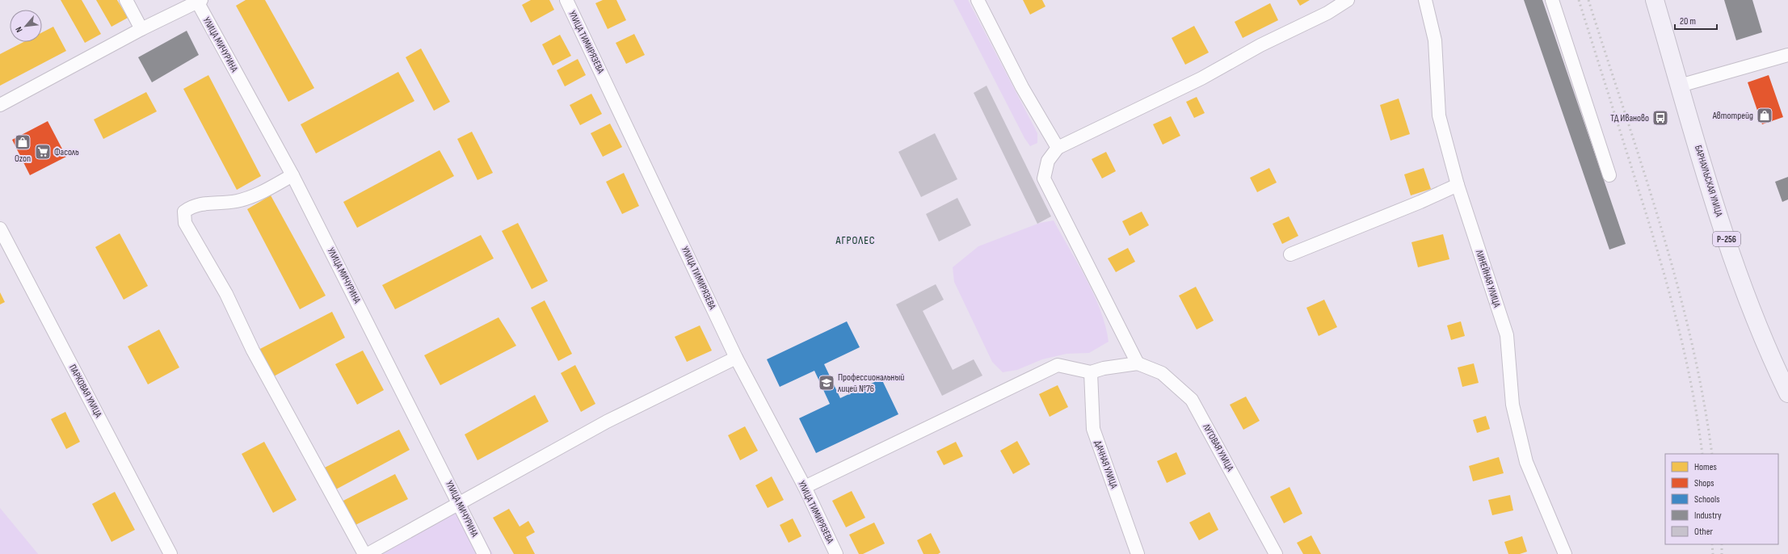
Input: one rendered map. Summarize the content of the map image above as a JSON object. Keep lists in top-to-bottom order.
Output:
{
  "streets": {
    "highway": ["БАРНАУЛЬСКАЯ УЛИЦА", "Р-256"],
    "street": [
      "УЛИЦА ТИМИРЯЗЕВА",
      "УЛИЦА МИЧУРИНА",
      "ЛИНЕЙНАЯ УЛИЦА",
      "ПАРКОВАЯ УЛИЦА",
      "ЛУГОВАЯ УЛИЦА",
      "ДАЧНАЯ УЛИЦА"
    ]
  },
  "districts": ["АГРОЛЕС"],
  "places": {
    "shop": ["Автотрейд", "Ozon"],
    "bus stop": ["ТД Иваново"],
    "supermarket": ["Фасоль"],
    "school or university": ["Профессиональный лицей №76"]
  },
  "legend": [
    "Homes",
    "Shops",
    "Schools",
    "Industry",
    "Other"
  ],
  "scale_bar": "20 m",
  "north": "bottom left"
}
